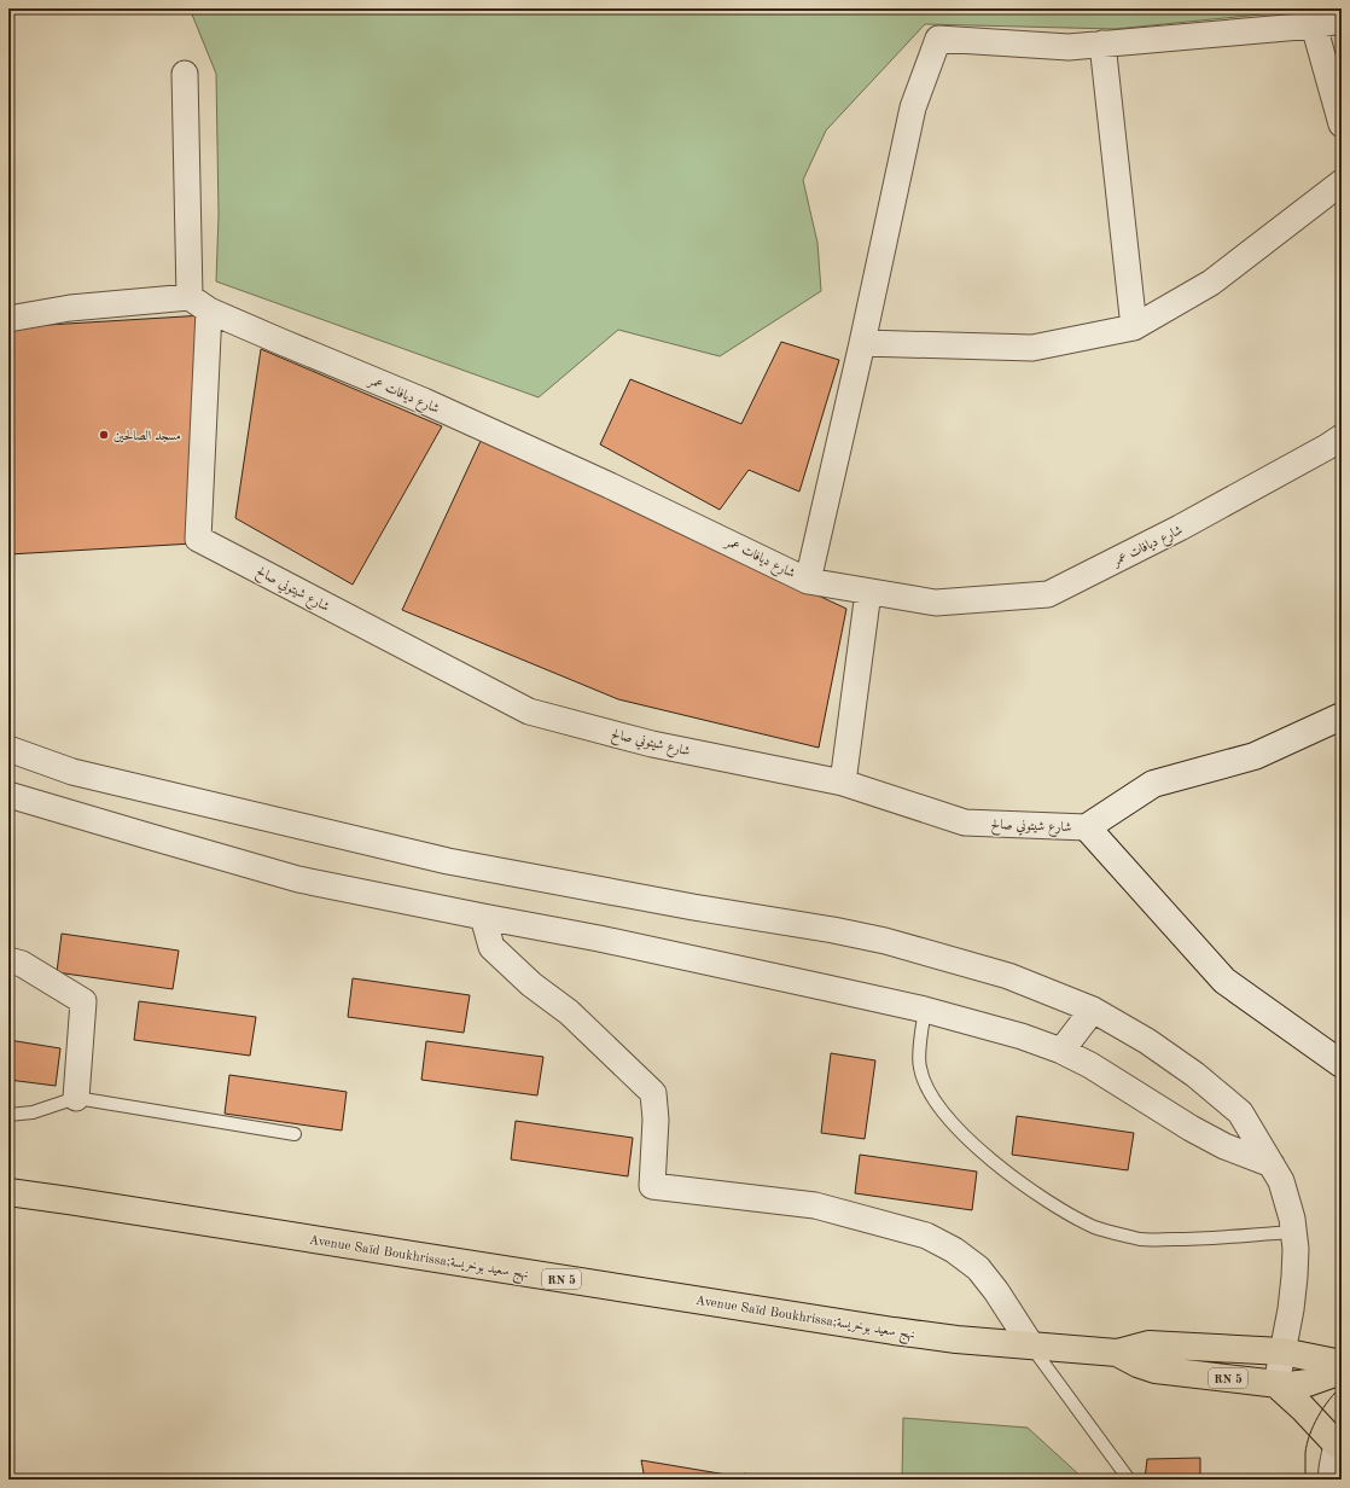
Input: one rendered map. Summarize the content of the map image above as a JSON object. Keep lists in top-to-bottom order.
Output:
{
  "streets": {
    "main road": ["Avenue Saïd Boukhrissa;نهج سعيد بوخريسة", "RN 5"],
    "street": ["شارع ديافات عمر", "شارع شيتوني صالح"]
  },
  "crossings": [
    ["شارع ديافات عمر", "شارع شيتوني صالح"]
  ],
  "places": ["مسجد الصالحين"]
}
